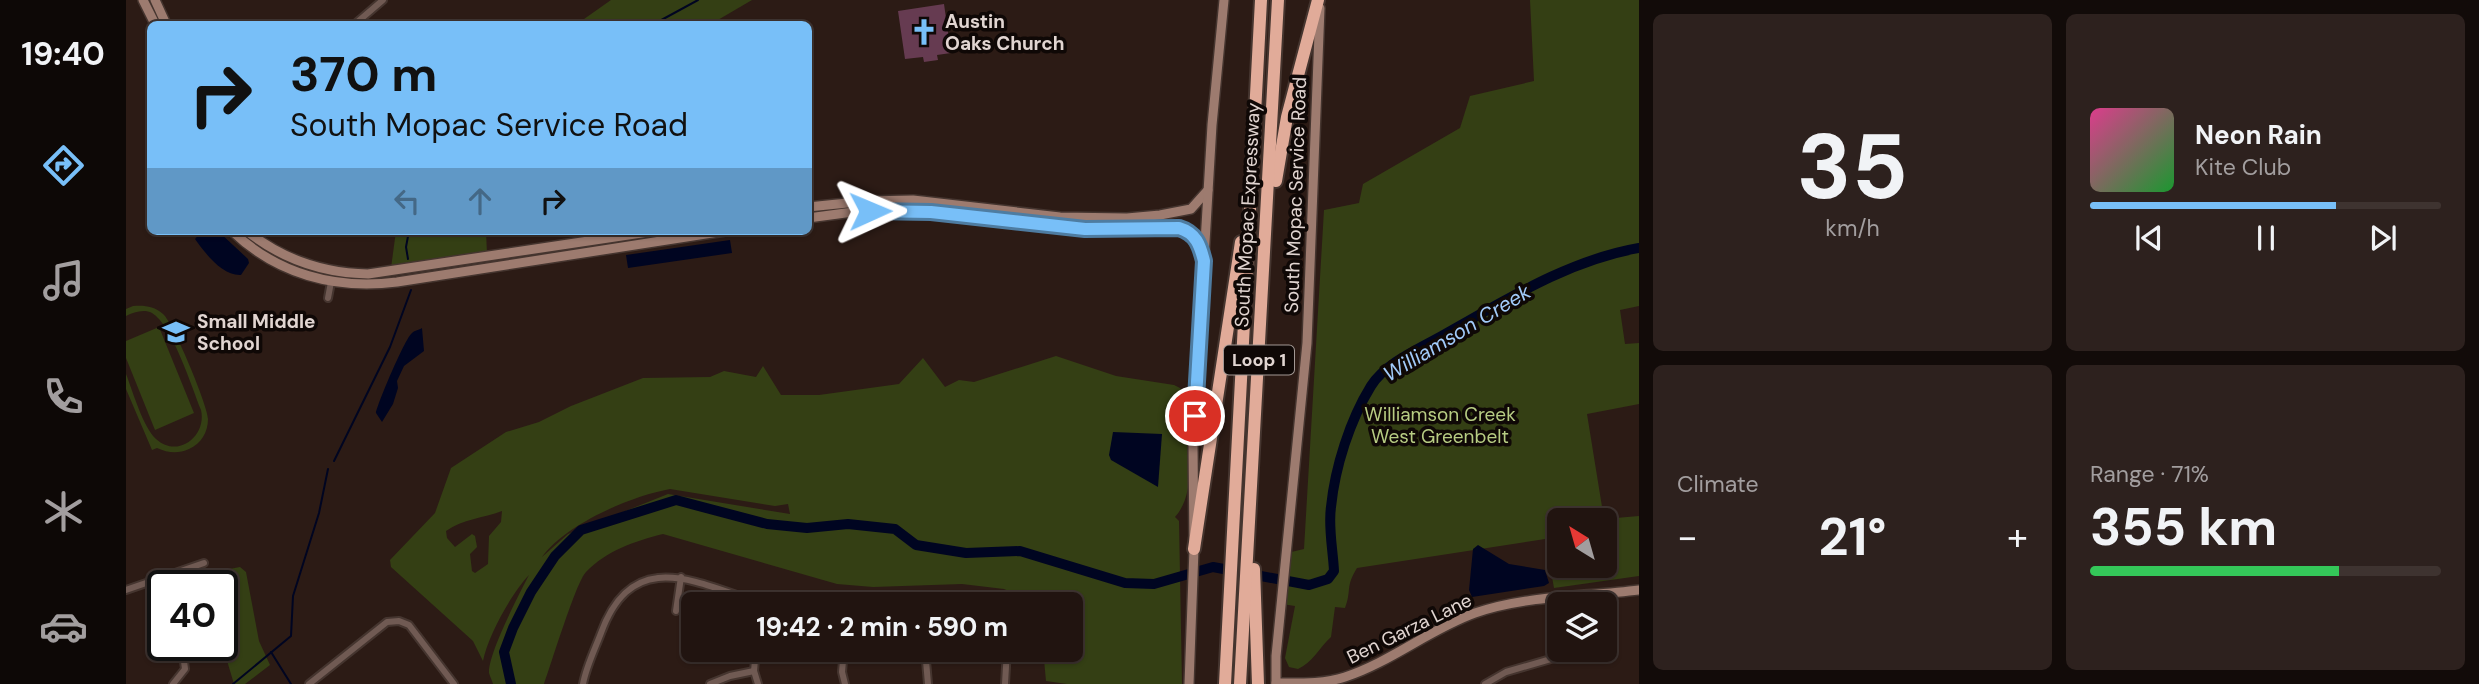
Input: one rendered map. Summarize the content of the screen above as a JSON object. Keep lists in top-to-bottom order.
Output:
{
  "streets": {
    "highway": ["South Mopac Expressway", "Loop 1"],
    "street": ["South Mopac Service Road", "Ben Garza Lane"]
  },
  "crossings": [
    ["South Mopac Service Road", "Ben Garza Lane"]
  ],
  "water": ["Williamson Creek"],
  "parks": ["Williamson Creek West Greenbelt"],
  "places": {
    "church": ["Austin Oaks Church"],
    "school or university": ["Small Middle School"]
  },
  "north": "top left",
  "page": {
    "tabs": "19:40",
    "tile": [
      ["35", "km/h"],
      "Climate",
      ["Range · 71%", "355 km"]
    ],
    "turn": ["370 m", "South Mopac Service Road"],
    "song": ["Neon Rain", "Kite Club"],
    "heat": ["−", "21°", "+"],
    "limit": "40",
    "trip": "19:42 · 2 min · 590 m"
  }
}
